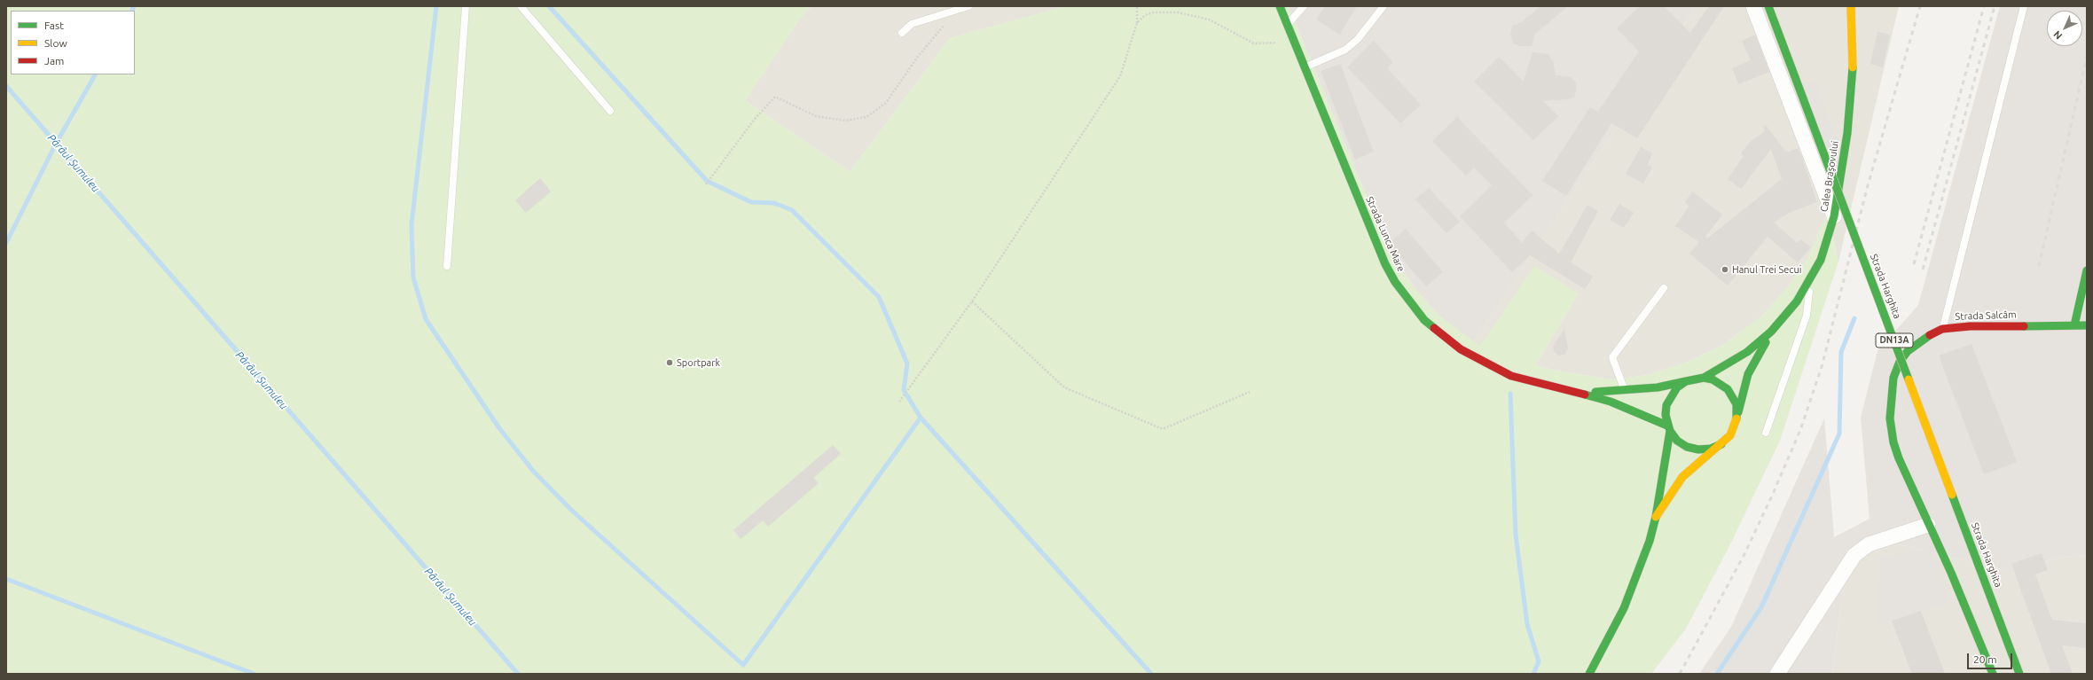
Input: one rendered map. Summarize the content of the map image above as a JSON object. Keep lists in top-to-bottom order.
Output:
{
  "streets": {
    "main road": [
      "Calea Brașovului",
      "Strada Lunca Mare",
      "Strada Harghita",
      "Strada Salcâm",
      "DN13A"
    ]
  },
  "crossings": [
    ["Calea Brașovului", "Strada Lunca Mare"]
  ],
  "water": ["Pârâul Șumuleu"],
  "places": ["Hanul Trei Secui", "Sportpark"],
  "legend": ["Fast", "Slow", "Jam"],
  "scale_bar": "20 m",
  "north": "bottom left"
}
